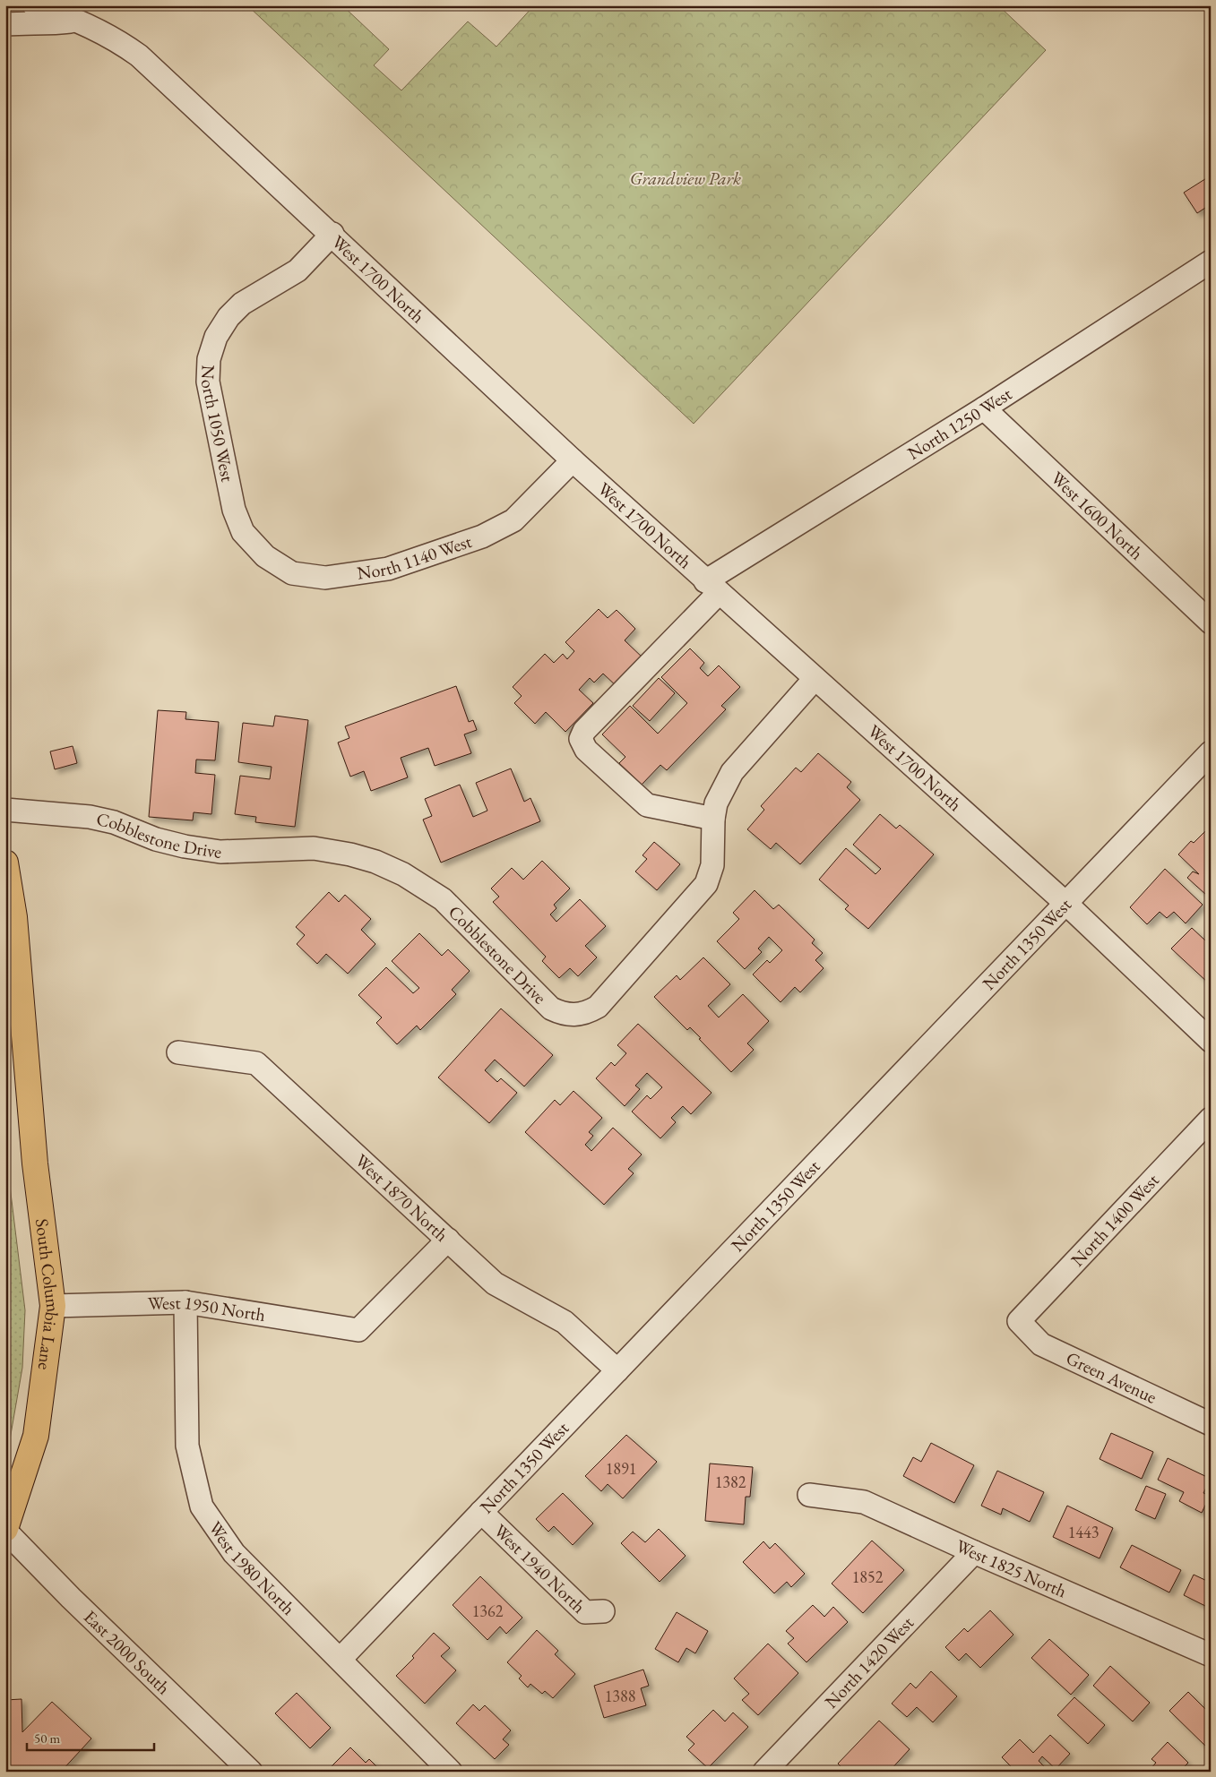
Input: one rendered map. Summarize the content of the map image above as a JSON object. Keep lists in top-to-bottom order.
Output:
{
  "streets": {
    "main road": ["South Columbia Lane"],
    "street": [
      "West 1700 North",
      "North 1250 West",
      "North 1050 West",
      "West 1600 North",
      "North 1140 West",
      "Cobblestone Drive",
      "North 1350 West",
      "West 1870 North",
      "North 1400 West",
      "West 1950 North",
      "Green Avenue",
      "West 1980 North",
      "West 1940 North",
      "West 1825 North",
      "East 2000 South",
      "North 1420 West"
    ]
  },
  "crossings": [
    ["West 1700 North", "North 1250 West"],
    ["West 1700 North", "North 1050 West"],
    ["West 1700 North", "North 1140 West"],
    ["West 1700 North", "Cobblestone Drive"],
    ["West 1700 North", "North 1350 West"],
    ["North 1250 West", "West 1600 North"],
    ["North 1250 West", "Cobblestone Drive"],
    ["North 1050 West", "North 1140 West"],
    ["North 1350 West", "West 1870 North"],
    ["North 1350 West", "West 1980 North"],
    ["North 1350 West", "West 1940 North"],
    ["West 1870 North", "West 1950 North"],
    ["North 1400 West", "Green Avenue"],
    ["South Columbia Lane", "West 1950 North"],
    ["South Columbia Lane", "East 2000 South"],
    ["West 1950 North", "West 1980 North"],
    ["West 1825 North", "North 1420 West"]
  ],
  "parks": ["Grandview Park"],
  "house_numbers": [
    "1891",
    "1382",
    "1443",
    "1852",
    "1362",
    "1388"
  ],
  "scale_bar": "50 m"
}
